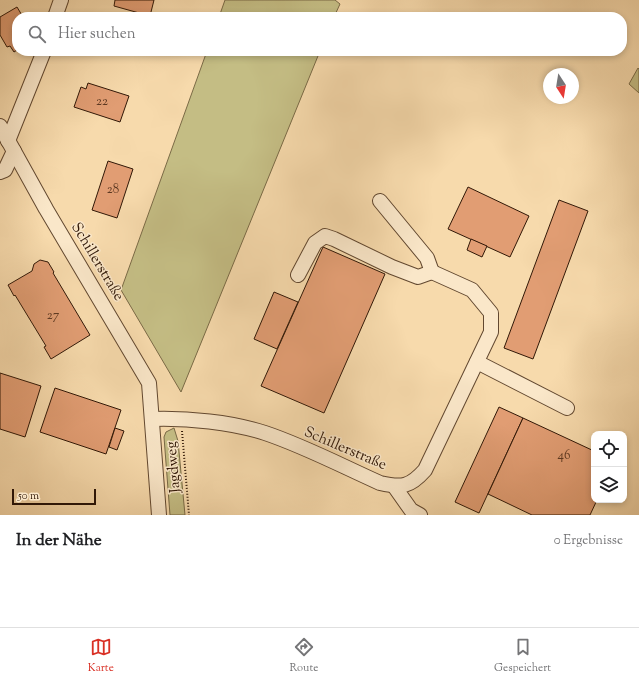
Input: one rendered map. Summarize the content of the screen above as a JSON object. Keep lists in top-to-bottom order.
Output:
{
  "streets": {
    "street": ["Schillerstraße"],
    "path": ["Jagdweg"]
  },
  "crossings": [
    ["Schillerstraße", "Jagdweg"]
  ],
  "house_numbers": [
    "22",
    "28",
    "27",
    "46"
  ],
  "scale_bar": "50 m",
  "north": "bottom",
  "page": {
    "search": "Hier suchen",
    "scale": "50 m",
    "heading": ["In der Nähe", "0 Ergebnisse"],
    "nav": ["Karte", "Route", "Gespeichert"]
  }
}
